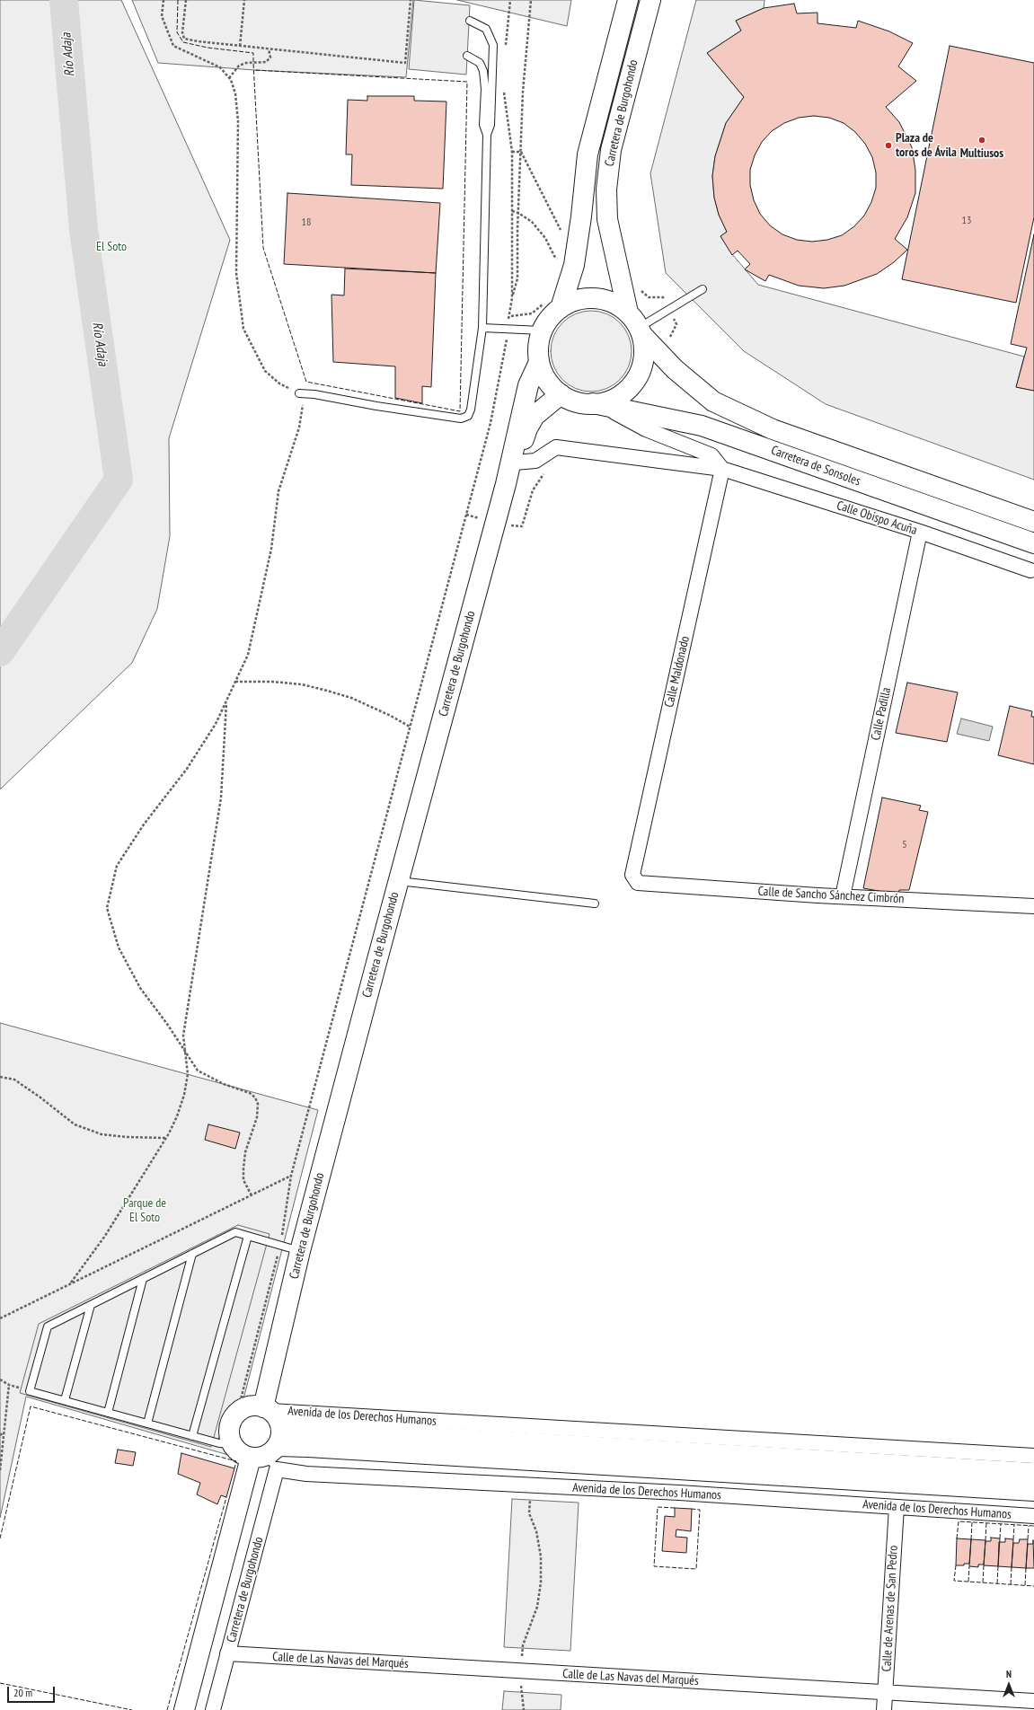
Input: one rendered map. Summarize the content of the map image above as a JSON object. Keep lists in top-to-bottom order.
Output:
{
  "streets": {
    "main road": ["Carretera de Burgohondo", "Carretera de Sonsoles", "Avenida de los Derechos Humanos"],
    "street": [
      "Calle Obispo Acuña",
      "Calle Maldonado",
      "Calle Padilla",
      "Calle de Sancho Sánchez Cimbrón",
      "Calle de Arenas de San Pedro",
      "Calle de Las Navas del Marqués"
    ]
  },
  "crossings": [
    ["Carretera de Burgohondo", "Carretera de Sonsoles"],
    ["Carretera de Burgohondo", "Calle Obispo Acuña"],
    ["Carretera de Burgohondo", "Avenida de los Derechos Humanos"],
    ["Carretera de Burgohondo", "Calle de Las Navas del Marqués"],
    ["Carretera de Sonsoles", "Calle Obispo Acuña"],
    ["Calle Obispo Acuña", "Calle Maldonado"],
    ["Calle Obispo Acuña", "Calle Padilla"],
    ["Calle Maldonado", "Calle de Sancho Sánchez Cimbrón"],
    ["Calle Padilla", "Calle de Sancho Sánchez Cimbrón"],
    ["Avenida de los Derechos Humanos", "Calle de Arenas de San Pedro"],
    ["Calle de Arenas de San Pedro", "Calle de Las Navas del Marqués"]
  ],
  "water": ["Río Adaja"],
  "parks": ["El Soto", "Parque de El Soto"],
  "places": ["Multiusos", "Plaza de toros de Ávila"],
  "house_numbers": ["13", "18", "5"],
  "scale_bar": "20 m",
  "north": "top"
}
